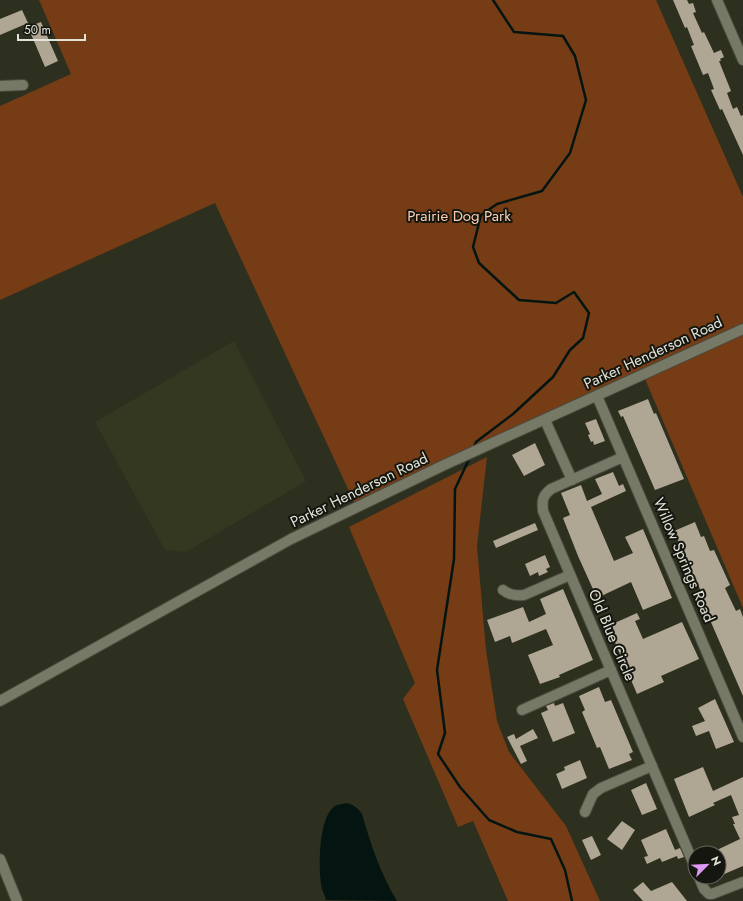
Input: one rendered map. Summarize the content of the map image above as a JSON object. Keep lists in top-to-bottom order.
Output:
{
  "streets": {
    "street": ["Parker Henderson Road", "Willow Springs Road", "Old Blue Circle"]
  },
  "crossings": [
    ["Parker Henderson Road", "Willow Springs Road"],
    ["Willow Springs Road", "Old Blue Circle"]
  ],
  "parks": ["Prairie Dog Park"],
  "scale_bar": "50 m",
  "north": "top right"
}
